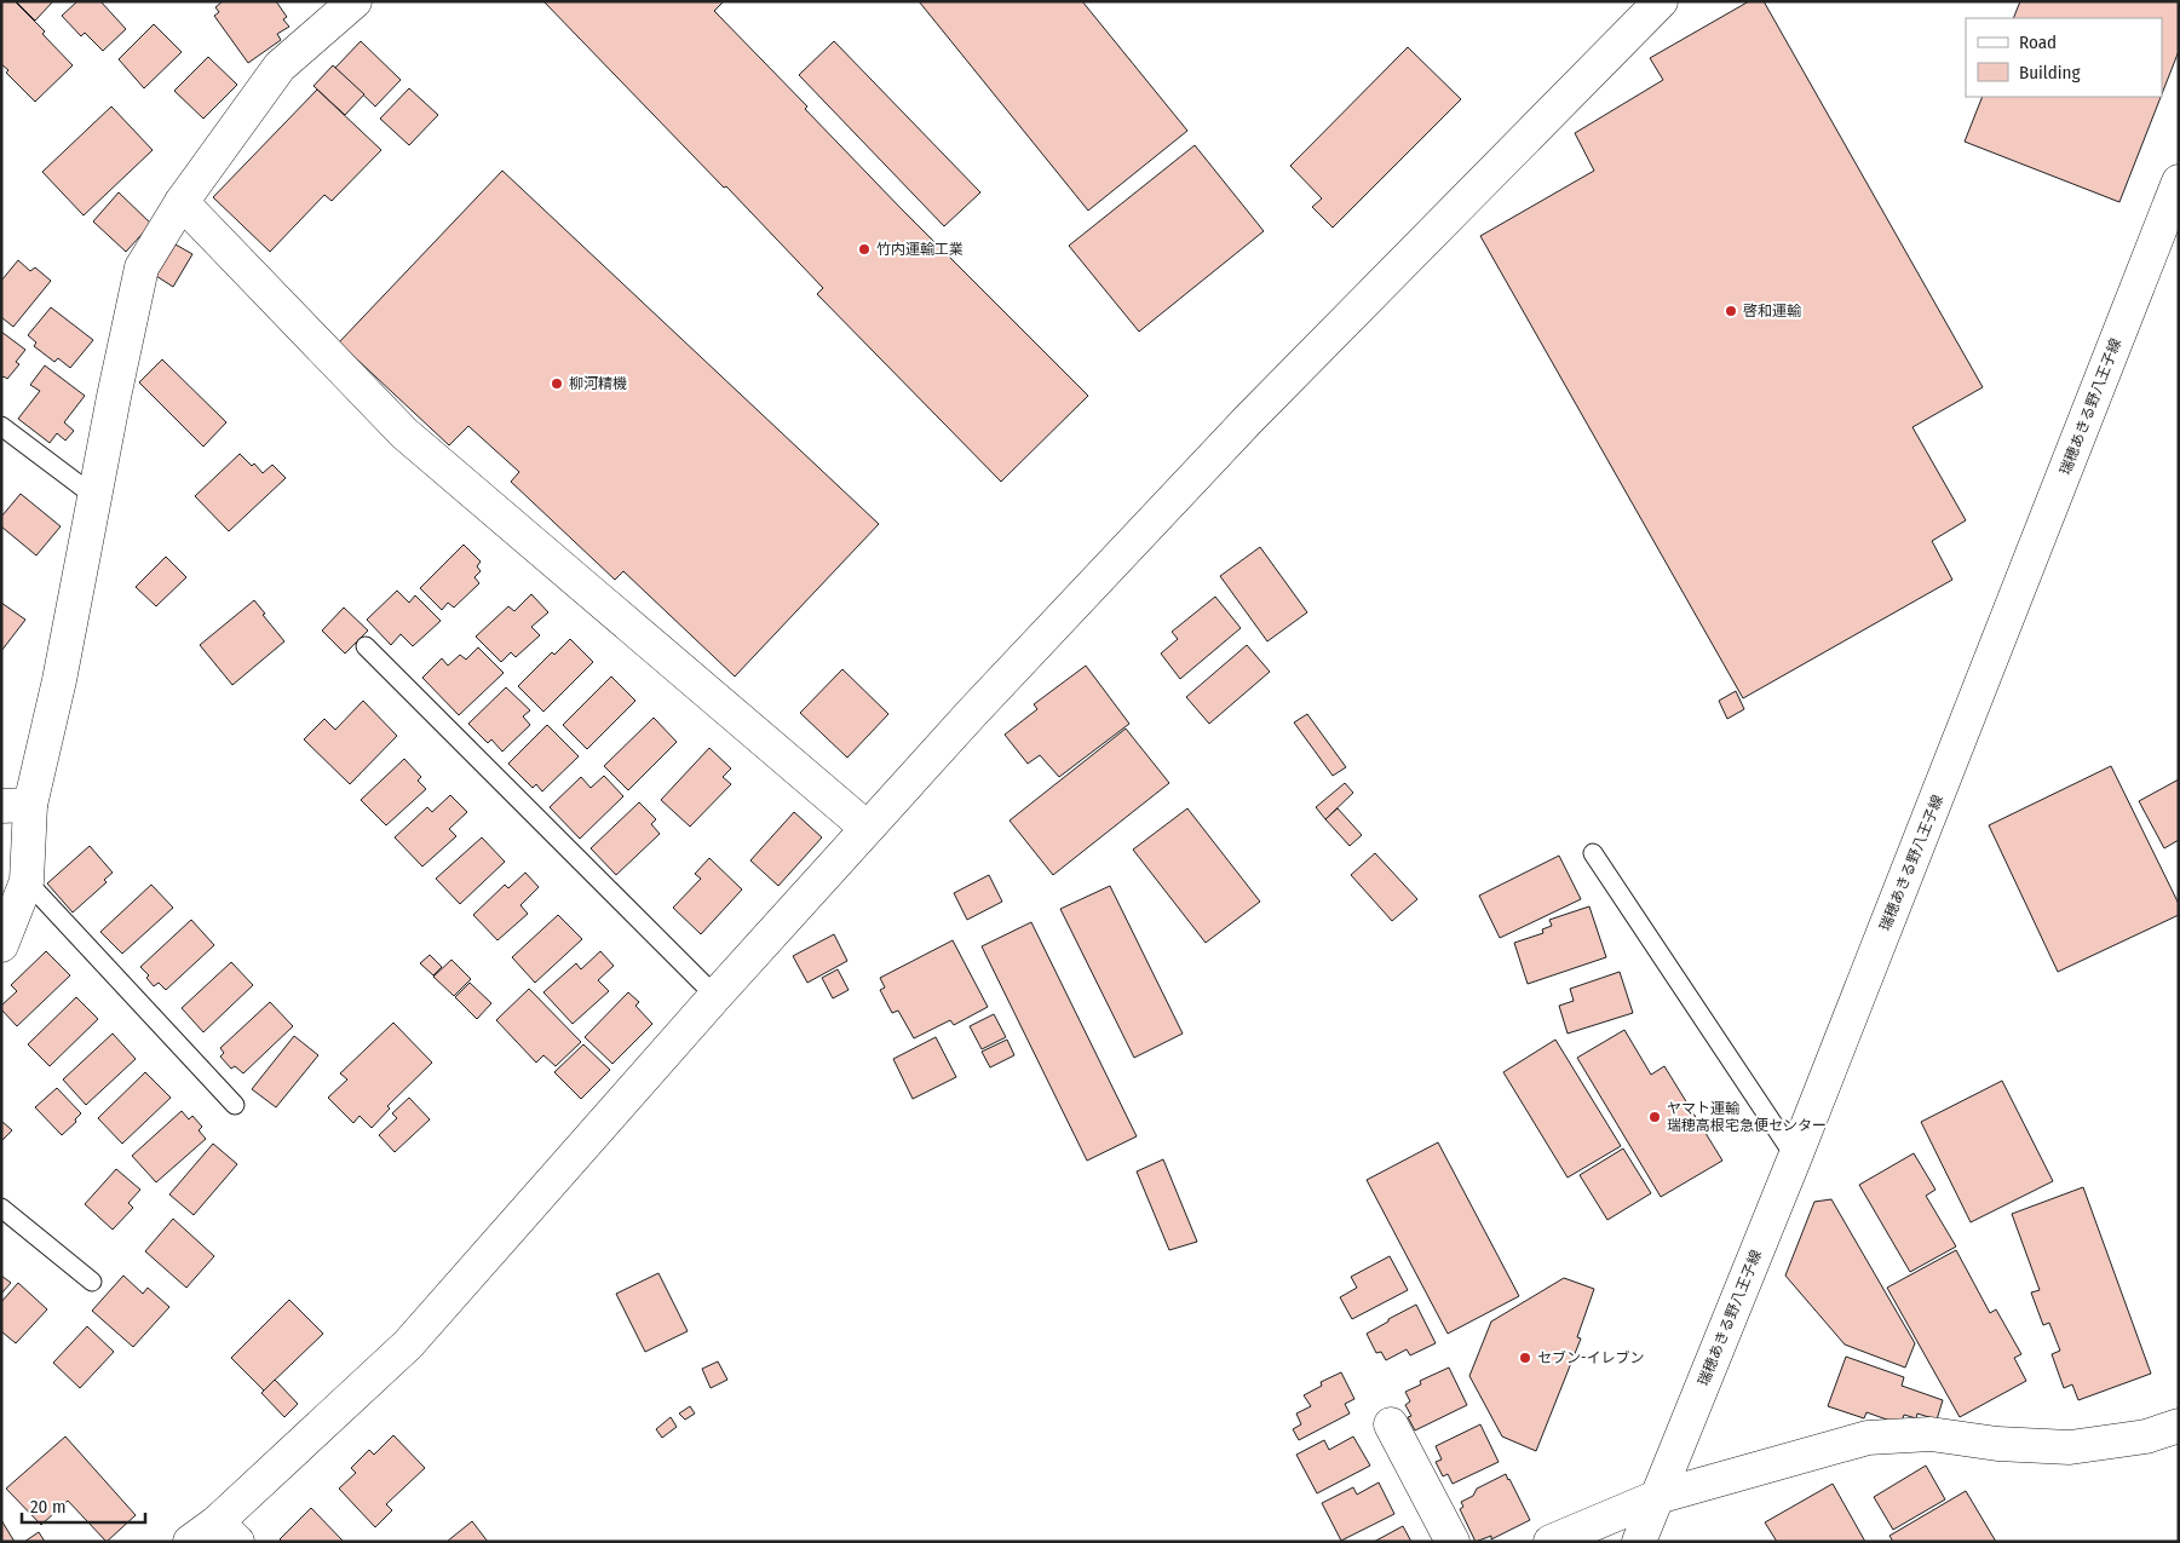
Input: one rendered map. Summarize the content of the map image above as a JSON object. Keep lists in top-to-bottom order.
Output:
{
  "streets": {
    "street": ["瑞穂あきる野八王子線"]
  },
  "places": [
    "竹内運輸工業",
    "啓和運輸",
    "柳河精機",
    "ヤマト運輸 瑞穂高根宅急便センター",
    "セブン-イレブン"
  ],
  "legend": ["Road", "Building"],
  "scale_bar": "20 m"
}
